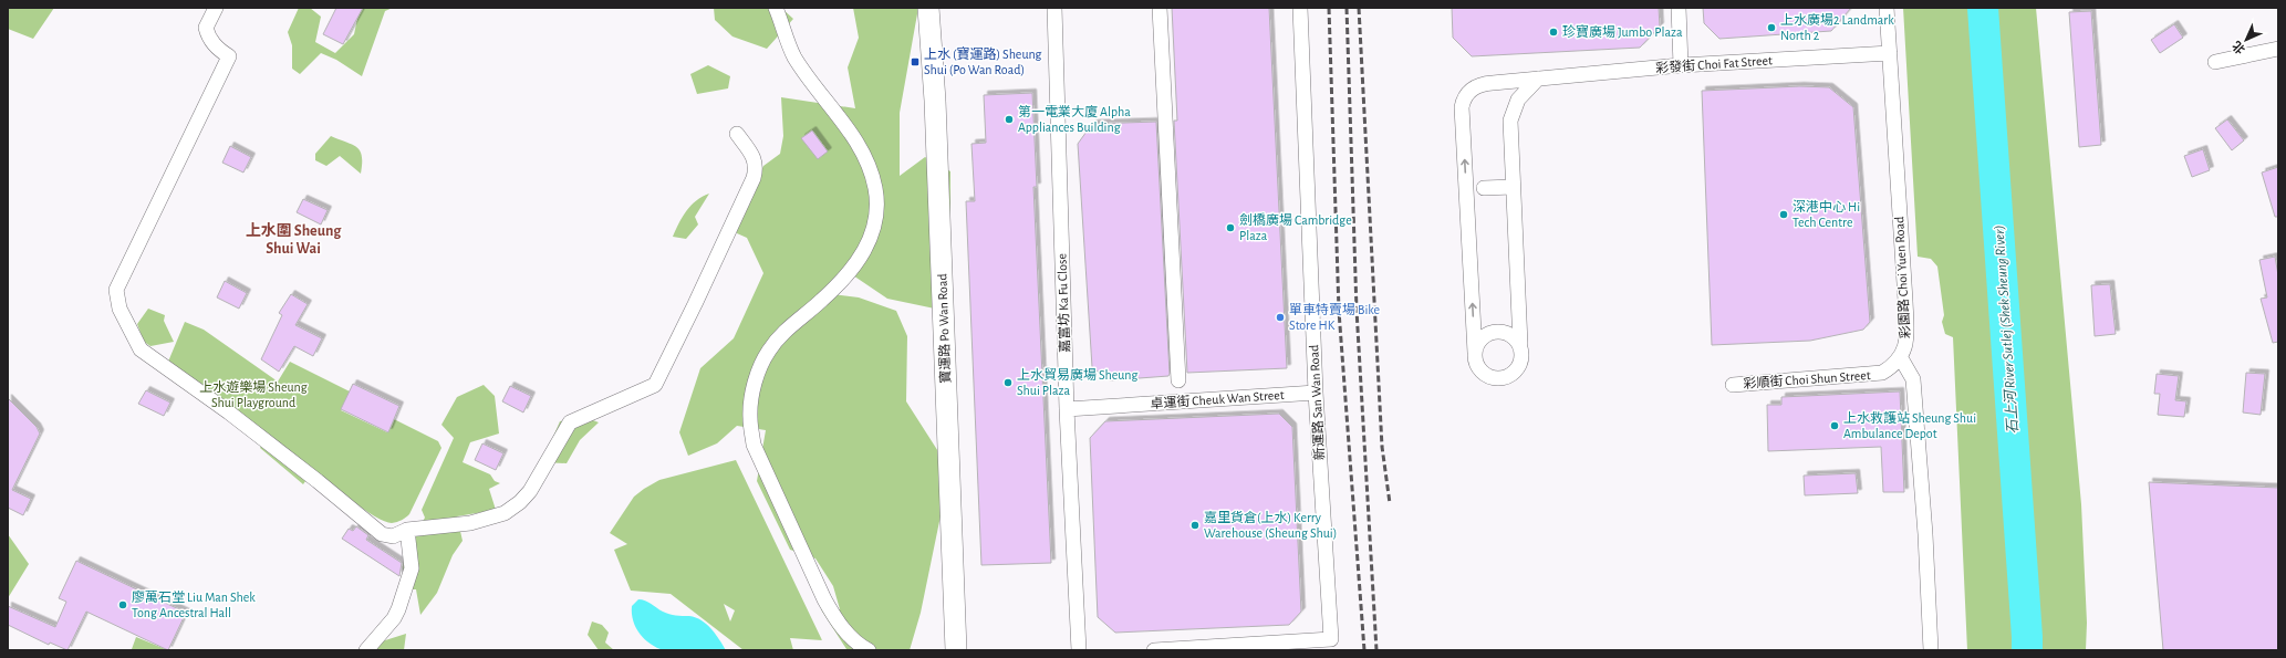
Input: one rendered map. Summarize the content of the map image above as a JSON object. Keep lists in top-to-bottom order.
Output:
{
  "streets": {
    "street": [
      "彩發街 Choi Fat Street",
      "彩園路 Choi Yuen Road",
      "嘉富坊 Ka Fu Close",
      "寶運路 Po Wan Road",
      "彩順街 Choi Shun Street",
      "卓運街 Cheuk Wan Street",
      "新運路 San Wan Road"
    ]
  },
  "crossings": [
    ["彩發街 Choi Fat Street", "彩園路 Choi Yuen Road"],
    ["彩園路 Choi Yuen Road", "彩順街 Choi Shun Street"],
    ["嘉富坊 Ka Fu Close", "卓運街 Cheuk Wan Street"],
    ["卓運街 Cheuk Wan Street", "新運路 San Wan Road"]
  ],
  "districts": ["上水圍 Sheung Shui Wai"],
  "water": ["石上河 River Sutlej (Shek Sheung River)"],
  "parks": ["上水遊樂場 Sheung Shui Playground"],
  "places": {
    "other": [
      "上水廣場2 Landmark North 2",
      "珍寶廣場 Jumbo Plaza",
      "第一電業大廈 Alpha Appliances Building",
      "深港中心 Hi Tech Centre",
      "劍橋廣場 Cambridge Plaza",
      "單車特賣場 Bike Store HK",
      "上水貿易廣場 Sheung Shui Plaza",
      "上水救護站 Sheung Shui Ambulance Depot",
      "嘉里貨倉(上水) Kerry Warehouse (Sheung Shui)",
      "廖萬石堂 Liu Man Shek Tong Ancestral Hall"
    ],
    "transit": ["上水 (寶運路) Sheung Shui (Po Wan Road)"]
  },
  "north": "bottom left"
}
